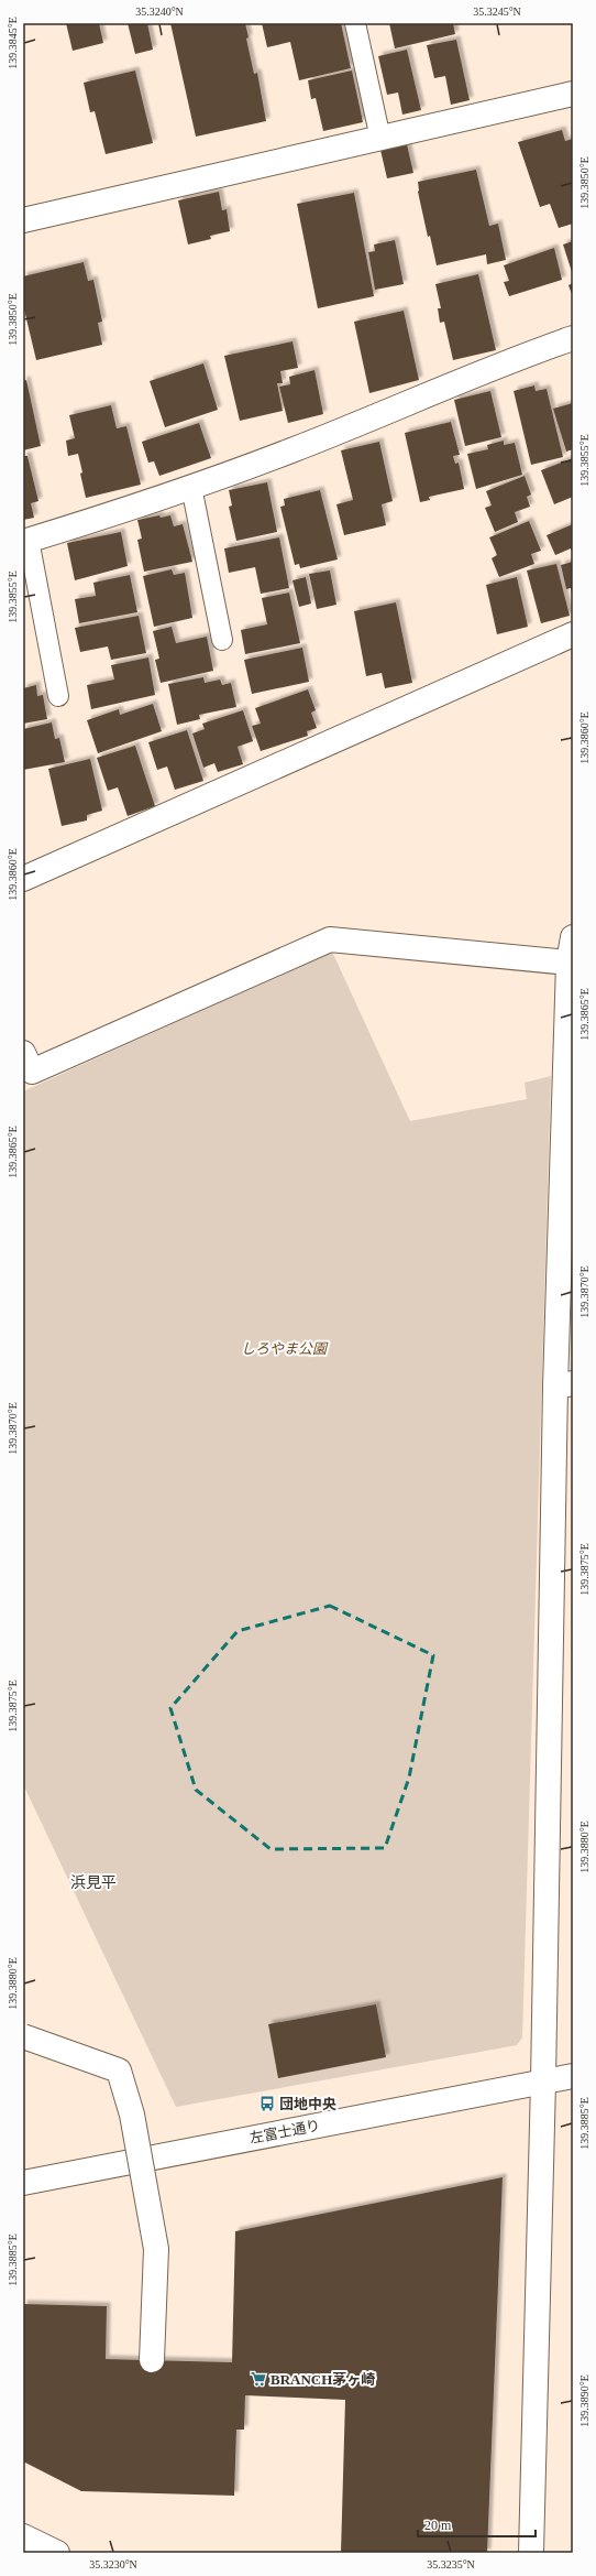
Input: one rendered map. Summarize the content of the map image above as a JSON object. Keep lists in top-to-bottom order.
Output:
{
  "streets": {
    "street": ["左富士通り"]
  },
  "districts": ["浜見平"],
  "parks": ["しろやま公園"],
  "places": {
    "bus stop": ["団地中央"],
    "supermarket": ["BRANCH茅ヶ崎"]
  },
  "scale_bar": "20 m",
  "coordinates": [
    "35.3240°N",
    "35.3245°N",
    "139.3845°E",
    "139.3850°E",
    "139.3855°E",
    "139.3860°E",
    "139.3865°E",
    "139.3870°E",
    "139.3875°E",
    "139.3880°E",
    "139.3885°E",
    "139.3890°E",
    "35.3230°N",
    "35.3235°N"
  ]
}
